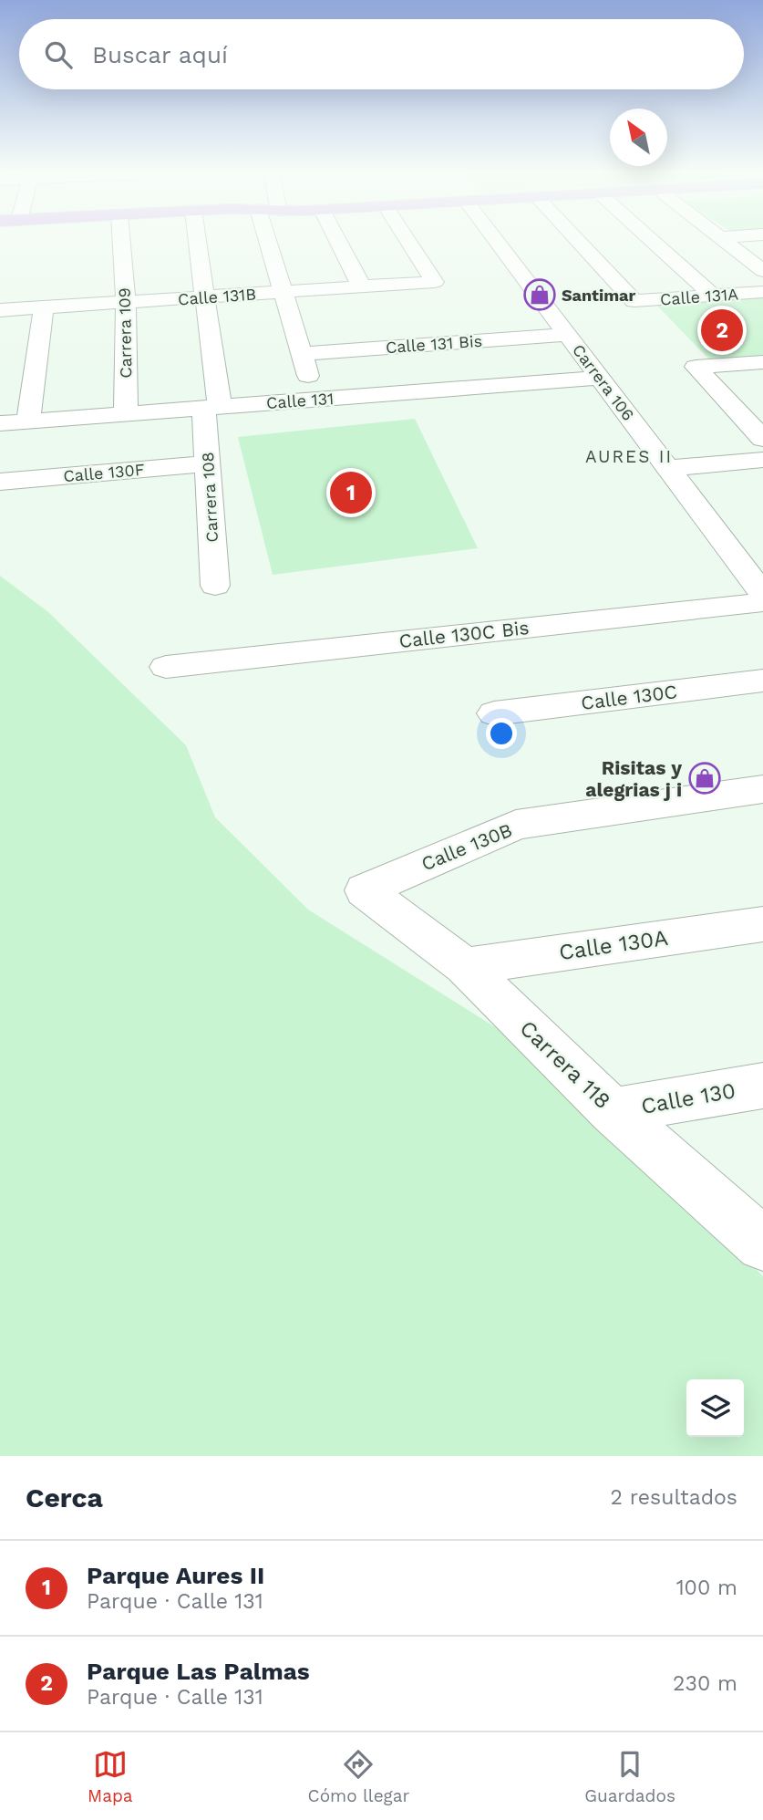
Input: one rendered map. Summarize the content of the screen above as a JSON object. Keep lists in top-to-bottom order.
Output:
{
  "streets": {
    "street": [
      "Calle 131B",
      "Calle 131A",
      "Carrera 109",
      "Calle 131 Bis",
      "Carrera 106",
      "Calle 131",
      "Calle 130F",
      "Carrera 108",
      "Calle 130C Bis",
      "Calle 130C",
      "Calle 130B",
      "Calle 130A",
      "Carrera 118",
      "Calle 130"
    ]
  },
  "crossings": [
    ["Calle 131B", "Carrera 109"],
    ["Calle 131B", "Carrera 108"],
    ["Carrera 109", "Calle 131"],
    ["Calle 131 Bis", "Carrera 106"],
    ["Carrera 106", "Calle 131"],
    ["Calle 131", "Carrera 108"],
    ["Calle 130F", "Carrera 108"],
    ["Calle 130B", "Carrera 118"],
    ["Calle 130A", "Carrera 118"],
    ["Carrera 118", "Calle 130"]
  ],
  "districts": ["AURES II"],
  "places": {
    "shop": ["Santimar", "Risitas y alegrias j i"]
  },
  "north": "top left",
  "page": {
    "search": "Buscar aquí",
    "pins": ["2", "1"],
    "heading": ["Cerca", "2 resultados"],
    "list": [
      {
        "mark": "1",
        "name": "Parque Aures II",
        "note": "Parque · Calle 131",
        "value": "100 m"
      },
      {
        "mark": "2",
        "name": "Parque Las Palmas",
        "note": "Parque · Calle 131",
        "value": "230 m"
      }
    ],
    "nav": ["Mapa", "Cómo llegar", "Guardados"]
  }
}
